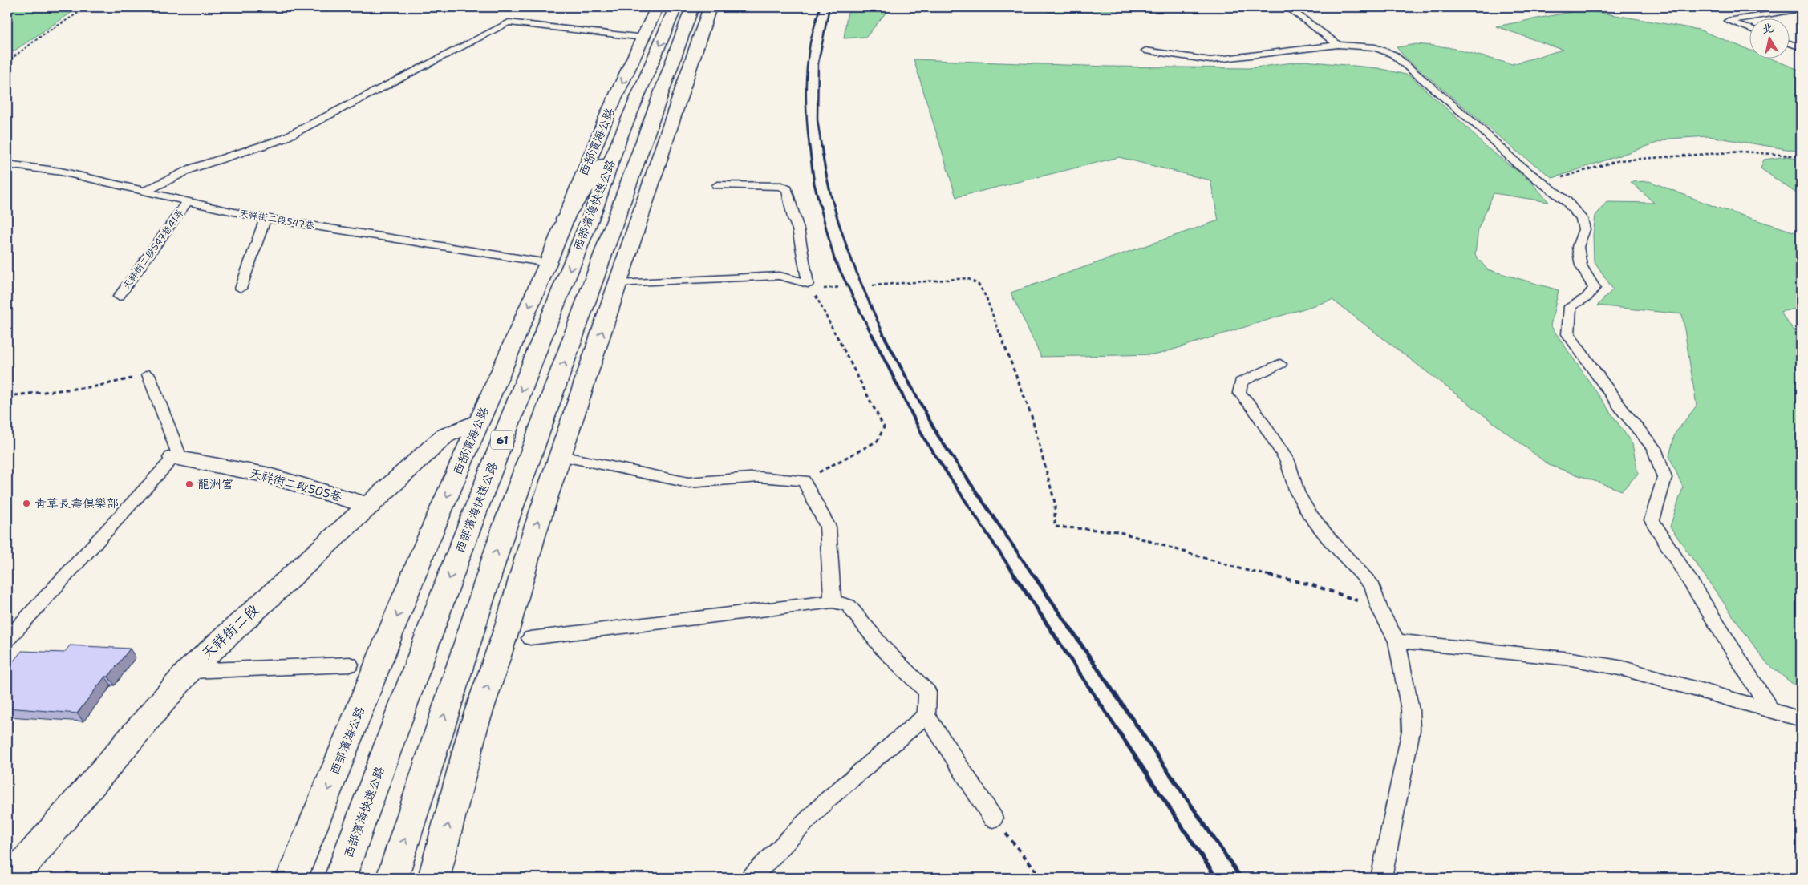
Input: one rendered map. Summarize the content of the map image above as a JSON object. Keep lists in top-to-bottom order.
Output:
{
  "streets": {
    "main road": [
      "西部濱海公路",
      "西部濱海快速公路",
      "61",
      "天祥街二段505巷",
      "天祥街二段"
    ],
    "lane": ["天祥街二段547巷", "天祥街二段547巷41弄"]
  },
  "crossings": [
    ["西部濱海公路", "天祥街二段547巷"],
    ["西部濱海公路", "天祥街二段"],
    ["天祥街二段547巷", "天祥街二段547巷41弄"],
    ["天祥街二段505巷", "天祥街二段"]
  ],
  "places": ["龍洲宮", "青草長壽俱樂部"],
  "north": "top"
}
